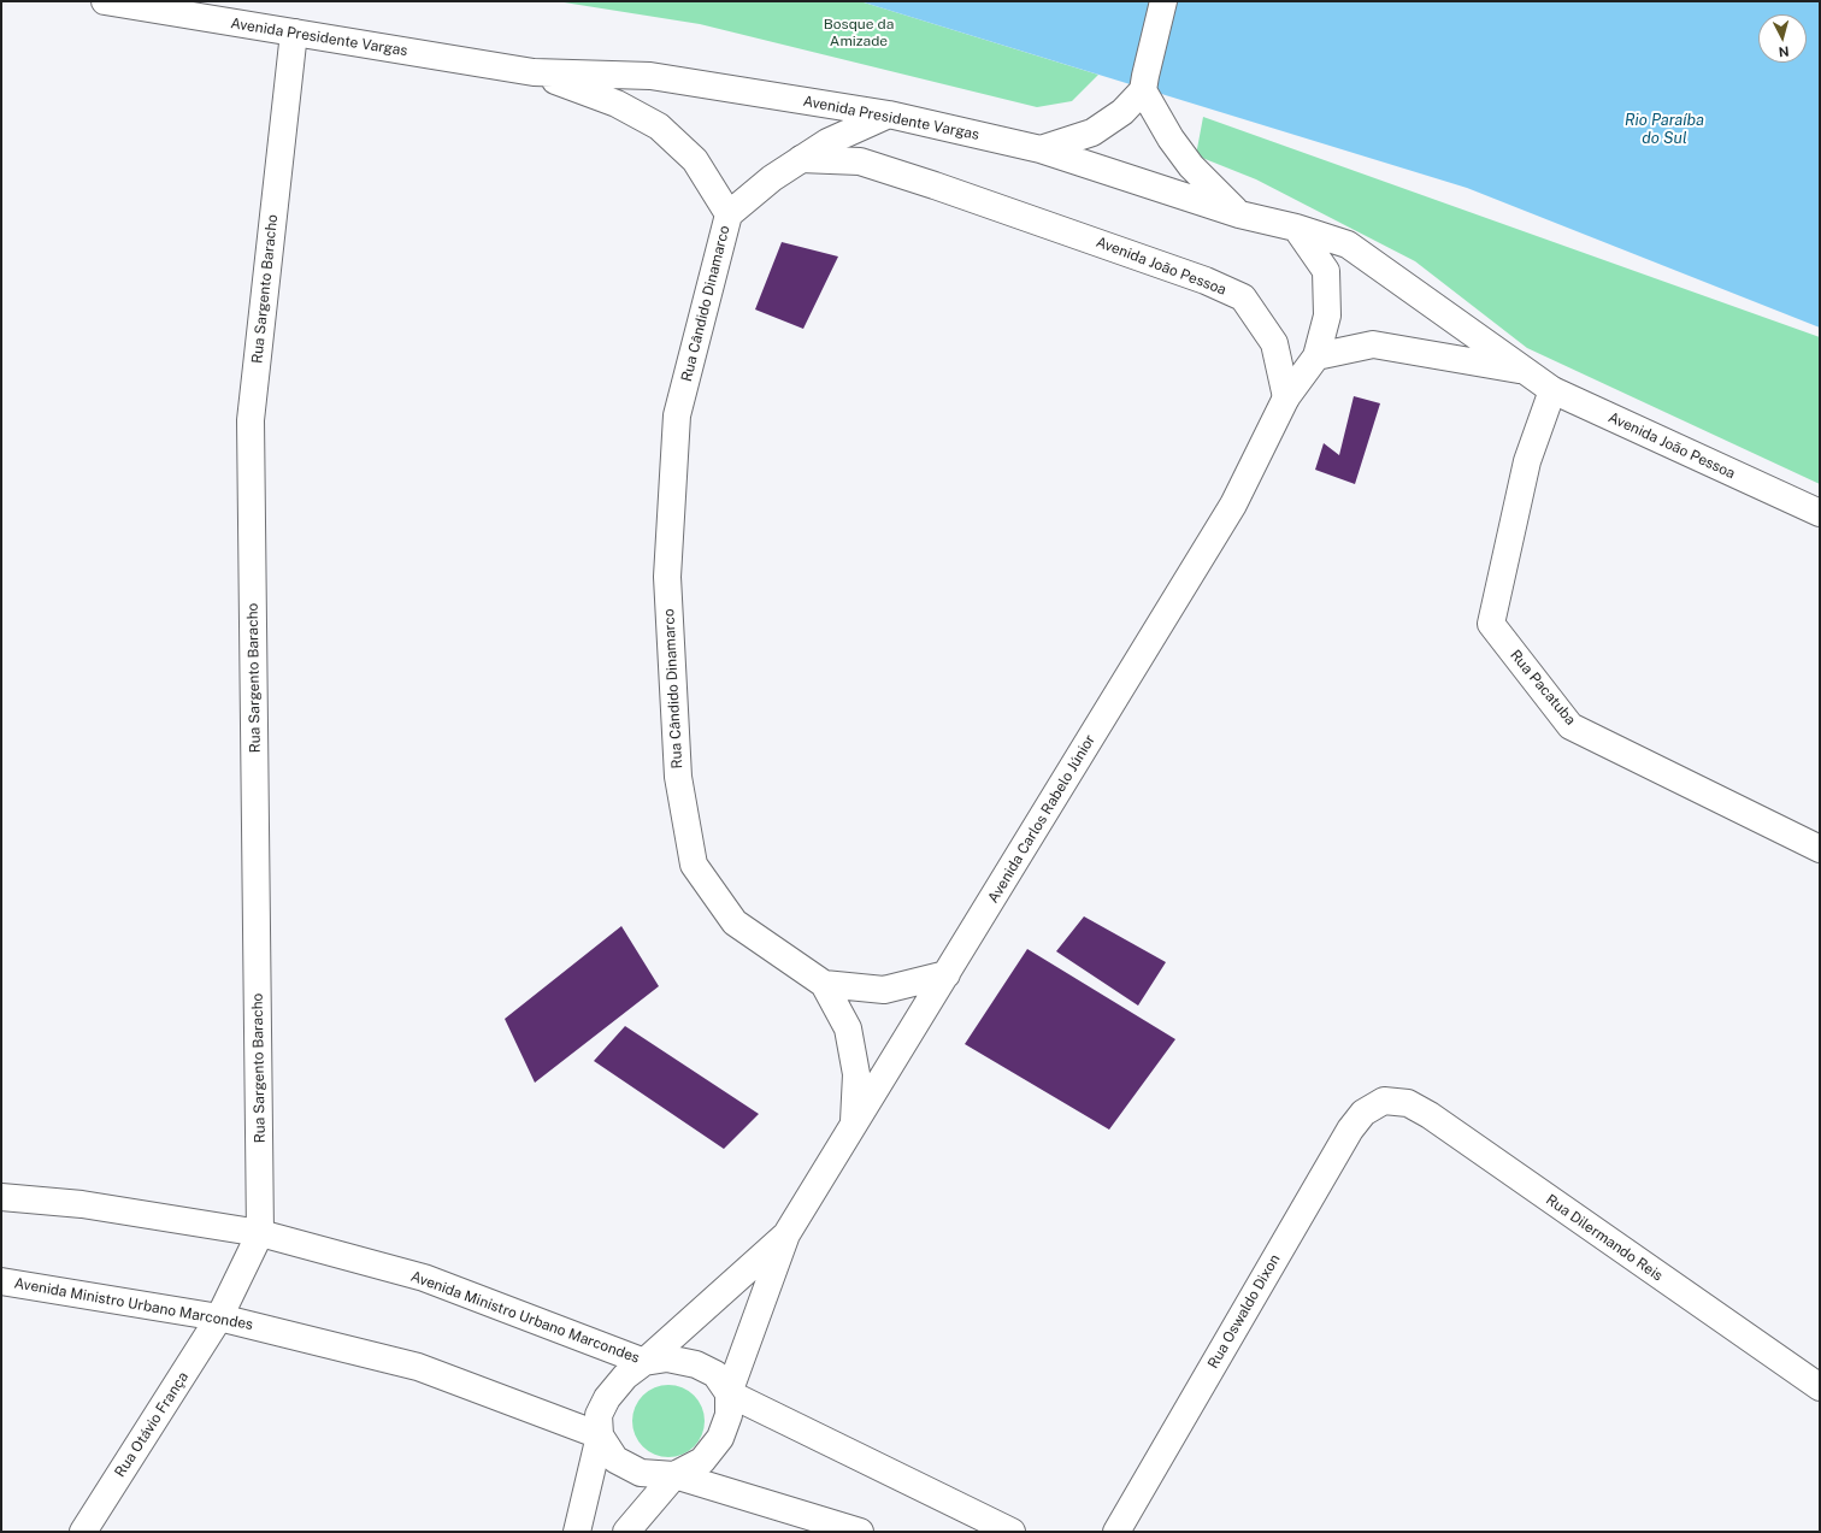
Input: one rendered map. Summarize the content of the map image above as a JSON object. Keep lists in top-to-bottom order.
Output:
{
  "streets": {
    "street": [
      "Avenida Presidente Vargas",
      "Avenida João Pessoa",
      "Rua Sargento Baracho",
      "Rua Cândido Dinamarco",
      "Rua Pacatuba",
      "Avenida Carlos Rabelo Júnior",
      "Rua Dilermando Reis",
      "Avenida Ministro Urbano Marcondes",
      "Rua Oswaldo Dixon",
      "Rua Otávio França"
    ]
  },
  "crossings": [
    ["Avenida Presidente Vargas", "Avenida João Pessoa"],
    ["Avenida Presidente Vargas", "Rua Sargento Baracho"],
    ["Avenida Presidente Vargas", "Rua Cândido Dinamarco"],
    ["Avenida João Pessoa", "Rua Pacatuba"],
    ["Avenida João Pessoa", "Avenida Carlos Rabelo Júnior"],
    ["Rua Sargento Baracho", "Avenida Ministro Urbano Marcondes"],
    ["Rua Sargento Baracho", "Rua Otávio França"],
    ["Rua Cândido Dinamarco", "Avenida Carlos Rabelo Júnior"],
    ["Avenida Carlos Rabelo Júnior", "Avenida Ministro Urbano Marcondes"],
    ["Rua Dilermando Reis", "Rua Oswaldo Dixon"],
    ["Avenida Ministro Urbano Marcondes", "Rua Otávio França"]
  ],
  "water": ["Rio Paraíba do Sul"],
  "parks": ["Bosque da Amizade"],
  "north": "bottom"
}
